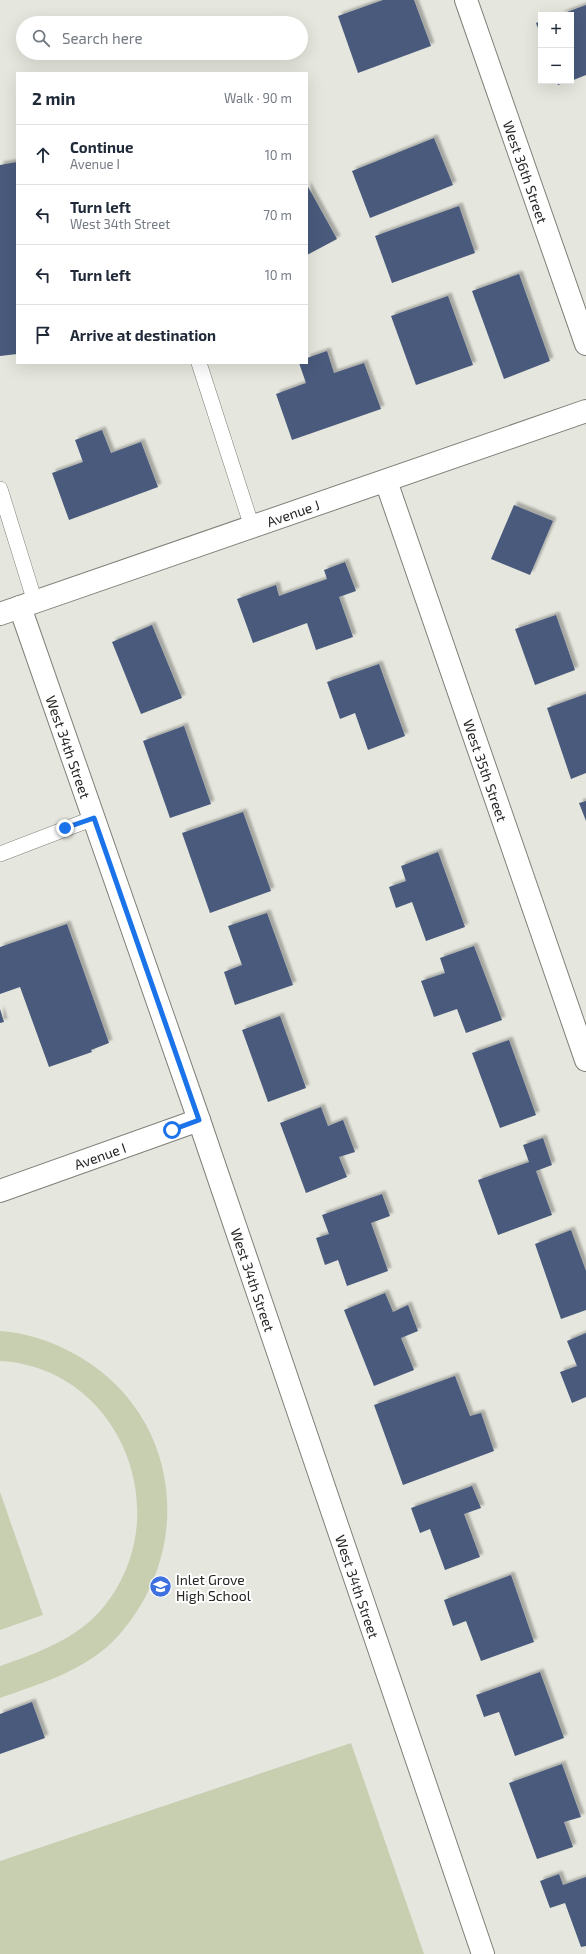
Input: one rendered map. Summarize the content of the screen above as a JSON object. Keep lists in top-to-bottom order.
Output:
{
  "streets": {
    "street": [
      "West 36th Street",
      "Avenue J",
      "West 34th Street",
      "West 35th Street",
      "Avenue I"
    ]
  },
  "crossings": [
    ["Avenue J", "West 34th Street"],
    ["Avenue J", "West 35th Street"],
    ["West 34th Street", "Avenue I"]
  ],
  "places": {
    "school or university": ["Inlet Grove High School"]
  },
  "page": {
    "map_buttons": ["+", "−"],
    "search": "Search here",
    "heading": ["2 min", "Walk · 90 m"],
    "list": [
      ["Continue", "Avenue I", "10 m"],
      ["Turn left", "West 34th Street", "70 m"],
      ["Turn left", "10 m"],
      "Arrive at destination"
    ]
  }
}
